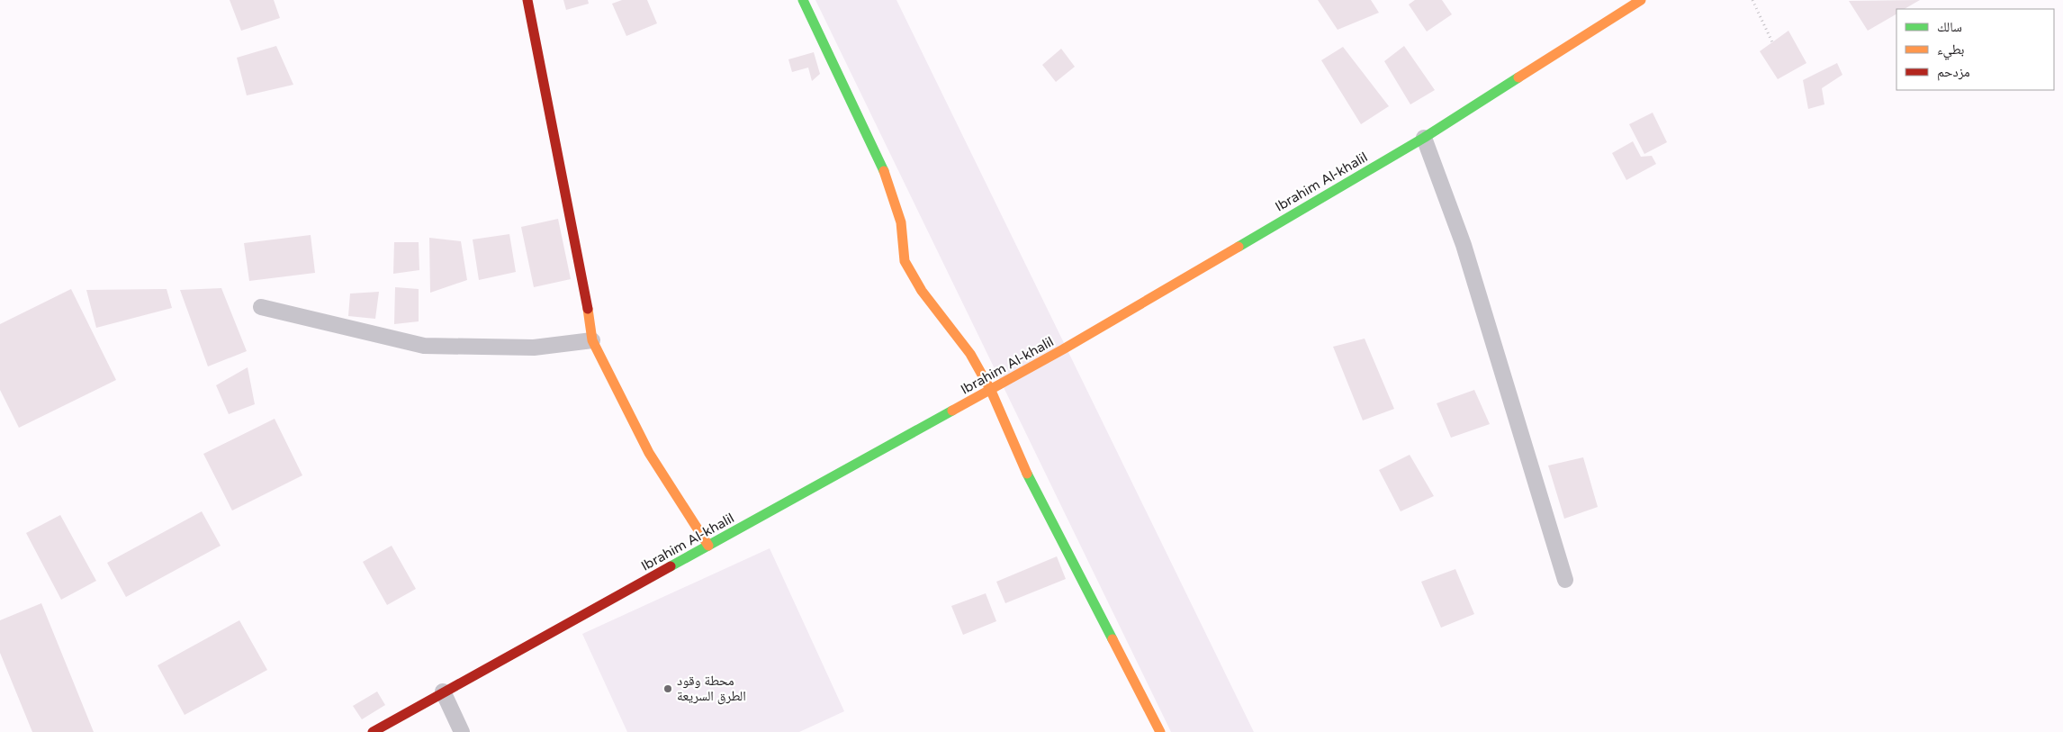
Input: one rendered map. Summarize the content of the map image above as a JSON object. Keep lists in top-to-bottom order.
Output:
{
  "streets": {
    "street": ["Ibrahim Al-khalil"]
  },
  "places": ["محطة وقود الطرق السريعة"],
  "legend": ["سالك", "بطيء", "مزدحم"]
}
